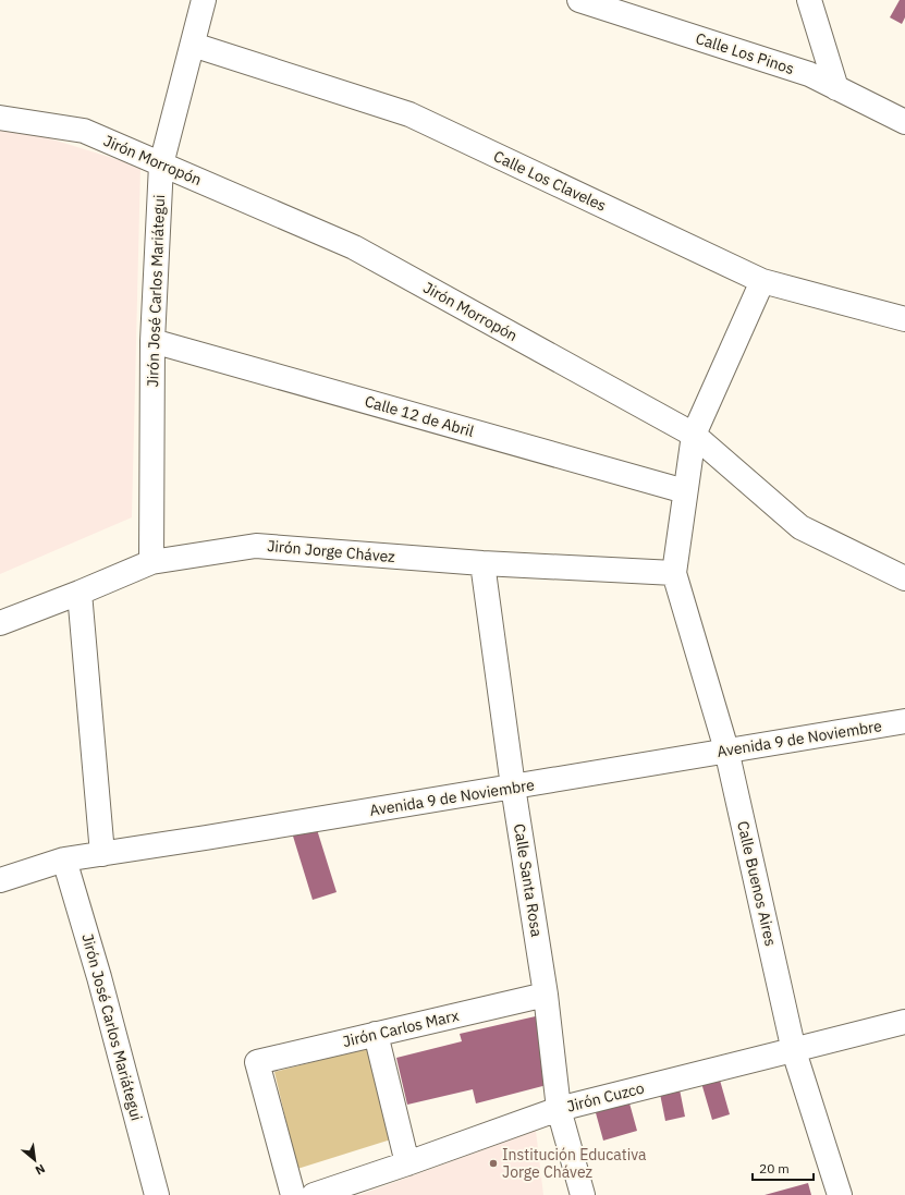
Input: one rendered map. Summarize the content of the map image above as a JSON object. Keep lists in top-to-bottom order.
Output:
{
  "streets": {
    "street": [
      "Calle Los Pinos",
      "Jirón Morropón",
      "Calle Los Claveles",
      "Jirón José Carlos Mariátegui",
      "Calle 12 de Abril",
      "Jirón Jorge Chávez",
      "Avenida 9 de Noviembre",
      "Calle Santa Rosa",
      "Calle Buenos Aires",
      "Jirón Carlos Marx",
      "Jirón Cuzco"
    ]
  },
  "crossings": [
    ["Jirón Morropón", "Jirón José Carlos Mariátegui"],
    ["Calle Los Claveles", "Jirón José Carlos Mariátegui"],
    ["Jirón José Carlos Mariátegui", "Calle 12 de Abril"],
    ["Jirón José Carlos Mariátegui", "Jirón Jorge Chávez"],
    ["Jirón José Carlos Mariátegui", "Avenida 9 de Noviembre"],
    ["Jirón Jorge Chávez", "Calle Santa Rosa"],
    ["Jirón Jorge Chávez", "Calle Buenos Aires"],
    ["Avenida 9 de Noviembre", "Calle Santa Rosa"],
    ["Avenida 9 de Noviembre", "Calle Buenos Aires"],
    ["Calle Santa Rosa", "Jirón Carlos Marx"],
    ["Calle Santa Rosa", "Jirón Cuzco"],
    ["Calle Buenos Aires", "Jirón Cuzco"]
  ],
  "places": ["Institución Educativa Jorge Chávez"],
  "scale_bar": "20 m",
  "north": "bottom right"
}
